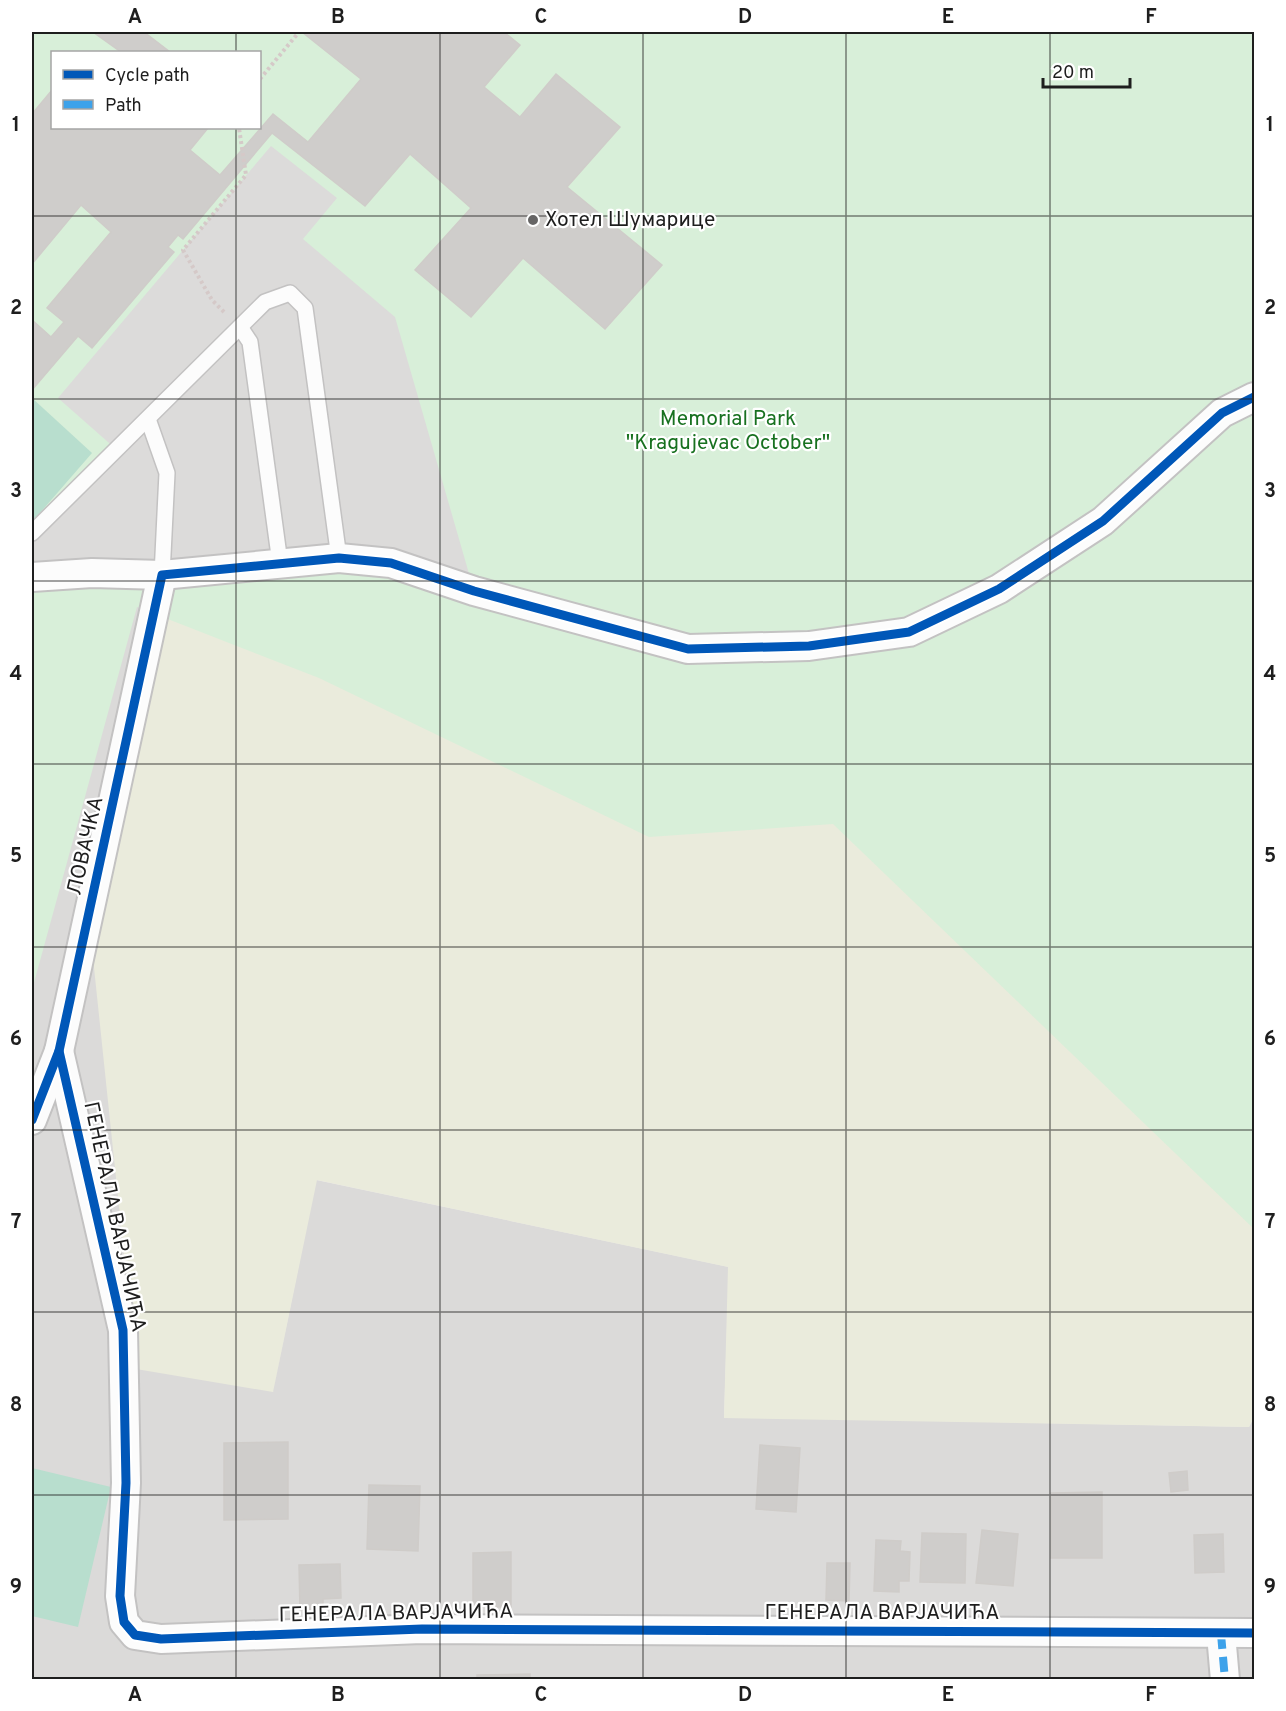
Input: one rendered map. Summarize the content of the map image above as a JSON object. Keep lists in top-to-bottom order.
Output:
{
  "streets": {
    "street": ["ЛОВАЧКА", "ГЕНЕРАЛА ВАРЈАЧИЋА"]
  },
  "crossings": [
    ["ЛОВАЧКА", "ГЕНЕРАЛА ВАРЈАЧИЋА"]
  ],
  "parks": ["Memorial Park \"Kragujevac October\""],
  "places": ["Хотел Шумарице"],
  "legend": ["Cycle path", "Path"],
  "scale_bar": "20 m",
  "grid": {
    "columns": [
      "A",
      "B",
      "C",
      "D",
      "E",
      "F"
    ],
    "rows": [
      "1",
      "2",
      "3",
      "4",
      "5",
      "6",
      "7",
      "8",
      "9"
    ]
  }
}
